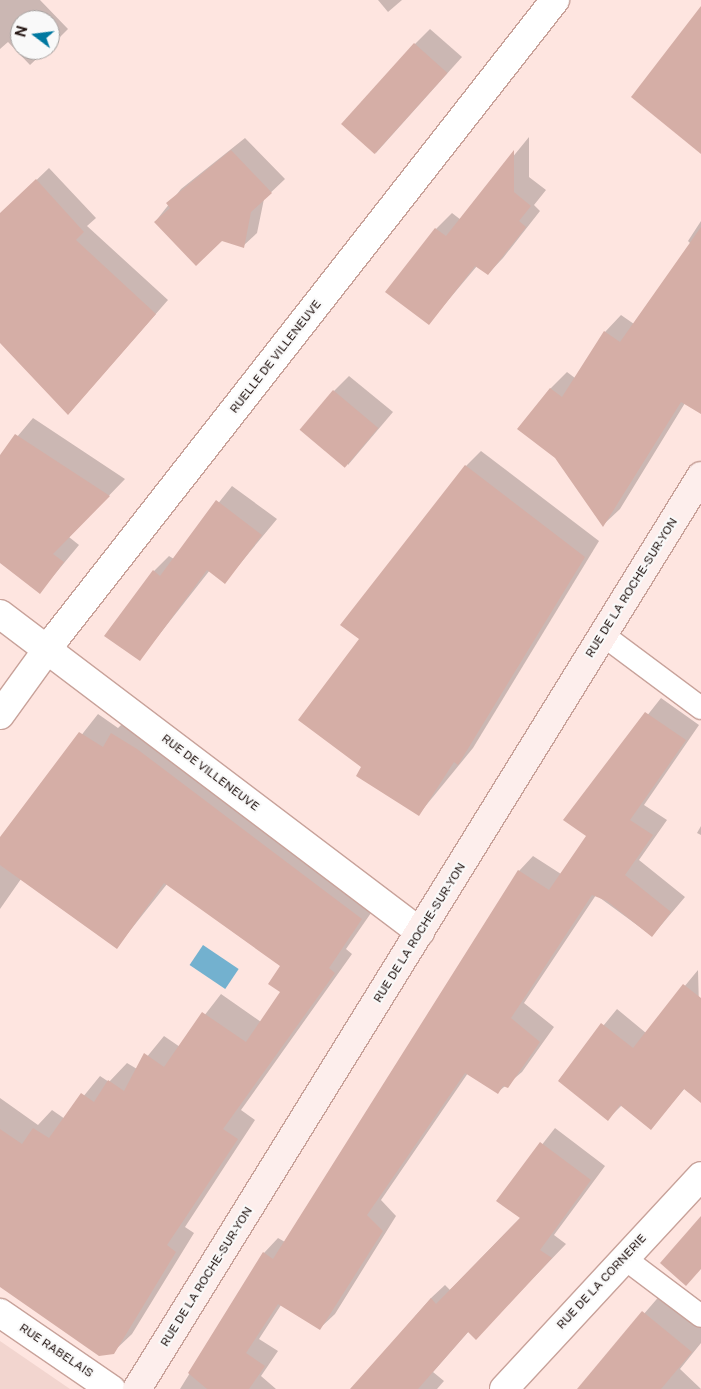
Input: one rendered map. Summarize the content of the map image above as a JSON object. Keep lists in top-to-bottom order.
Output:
{
  "streets": {
    "main road": ["RUE DE LA ROCHE-SUR-YON"],
    "street": [
      "RUELLE DE VILLENEUVE",
      "RUE DE VILLENEUVE",
      "RUE DE LA CORNERIE",
      "RUE RABELAIS"
    ]
  },
  "crossings": [
    ["RUELLE DE VILLENEUVE", "RUE DE VILLENEUVE"],
    ["RUE DE LA ROCHE-SUR-YON", "RUE DE VILLENEUVE"]
  ],
  "north": "left"
}
